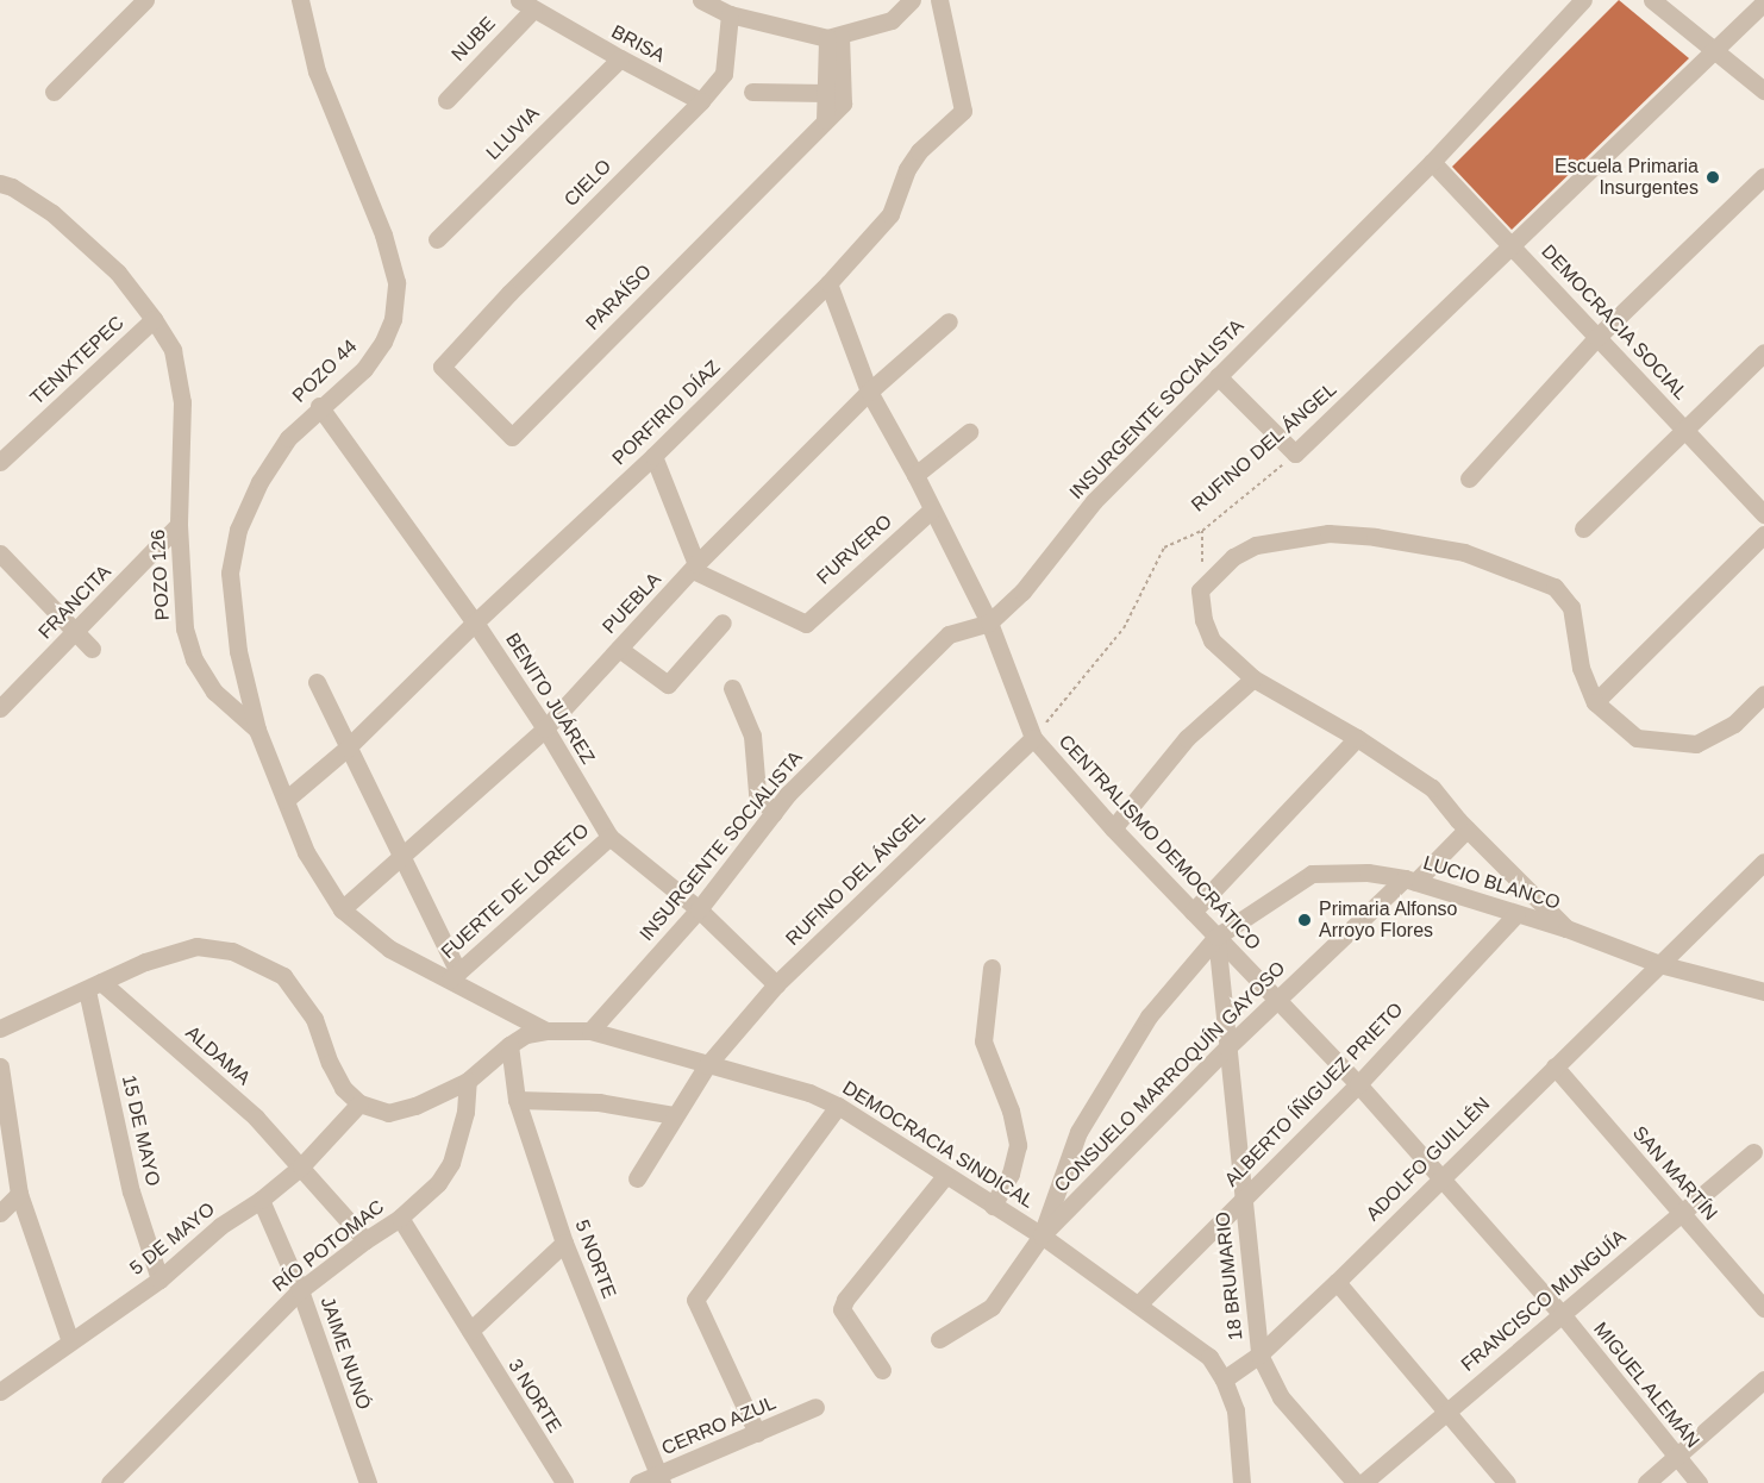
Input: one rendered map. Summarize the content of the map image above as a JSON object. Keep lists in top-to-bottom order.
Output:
{
  "streets": {
    "street": [
      "NUBE",
      "BRISA",
      "LLUVIA",
      "CIELO",
      "PARAÍSO",
      "DEMOCRACIA SOCIAL",
      "TENIXTEPEC",
      "POZO 44",
      "INSURGENTE SOCIALISTA",
      "PORFIRIO DÍAZ",
      "RUFINO DEL ÁNGEL",
      "FURVERO",
      "POZO 126",
      "FRANCITA",
      "PUEBLA",
      "BENITO JUÁREZ",
      "CENTRALISMO DEMOCRÁTICO",
      "LUCIO BLANCO",
      "FUERTE DE LORETO",
      "ALDAMA",
      "CONSUELO MARROQUÍN GAYOSO",
      "ALBERTO ÍÑIGUEZ PRIETO",
      "15 DE MAYO",
      "DEMOCRACIA SINDICAL",
      "ADOLFO GUILLÉN",
      "SAN MARTÍN",
      "5 DE MAYO",
      "RÍO POTOMAC",
      "5 NORTE",
      "18 BRUMARIO",
      "FRANCISCO MUNGUÍA",
      "JAIME NUNÓ",
      "MIGUEL ALEMÁN",
      "3 NORTE",
      "CERRO AZUL"
    ]
  },
  "crossings": [
    ["NUBE", "BRISA"],
    ["BRISA", "LLUVIA"],
    ["BRISA", "CIELO"],
    ["CIELO", "PARAÍSO"],
    ["DEMOCRACIA SOCIAL", "INSURGENTE SOCIALISTA"],
    ["DEMOCRACIA SOCIAL", "RUFINO DEL ÁNGEL"],
    ["TENIXTEPEC", "POZO 126"],
    ["POZO 44", "POZO 126"],
    ["POZO 44", "BENITO JUÁREZ"],
    ["INSURGENTE SOCIALISTA", "BENITO JUÁREZ"],
    ["INSURGENTE SOCIALISTA", "CENTRALISMO DEMOCRÁTICO"],
    ["INSURGENTE SOCIALISTA", "DEMOCRACIA SINDICAL"],
    ["PORFIRIO DÍAZ", "POZO 126"],
    ["PORFIRIO DÍAZ", "BENITO JUÁREZ"],
    ["PORFIRIO DÍAZ", "CENTRALISMO DEMOCRÁTICO"],
    ["RUFINO DEL ÁNGEL", "BENITO JUÁREZ"],
    ["RUFINO DEL ÁNGEL", "CENTRALISMO DEMOCRÁTICO"],
    ["RUFINO DEL ÁNGEL", "DEMOCRACIA SINDICAL"],
    ["FURVERO", "PUEBLA"],
    ["FURVERO", "CENTRALISMO DEMOCRÁTICO"],
    ["POZO 126", "FRANCITA"],
    ["POZO 126", "PUEBLA"],
    ["POZO 126", "FUERTE DE LORETO"],
    ["POZO 126", "DEMOCRACIA SINDICAL"],
    ["PUEBLA", "BENITO JUÁREZ"],
    ["PUEBLA", "CENTRALISMO DEMOCRÁTICO"],
    ["BENITO JUÁREZ", "FUERTE DE LORETO"],
    ["CENTRALISMO DEMOCRÁTICO", "LUCIO BLANCO"],
    ["CENTRALISMO DEMOCRÁTICO", "CONSUELO MARROQUÍN GAYOSO"],
    ["CENTRALISMO DEMOCRÁTICO", "ALBERTO ÍÑIGUEZ PRIETO"],
    ["CENTRALISMO DEMOCRÁTICO", "ADOLFO GUILLÉN"],
    ["CENTRALISMO DEMOCRÁTICO", "18 BRUMARIO"],
    ["CENTRALISMO DEMOCRÁTICO", "FRANCISCO MUNGUÍA"],
    ["CENTRALISMO DEMOCRÁTICO", "MIGUEL ALEMÁN"],
    ["LUCIO BLANCO", "CONSUELO MARROQUÍN GAYOSO"],
    ["LUCIO BLANCO", "ALBERTO ÍÑIGUEZ PRIETO"],
    ["LUCIO BLANCO", "DEMOCRACIA SINDICAL"],
    ["LUCIO BLANCO", "ADOLFO GUILLÉN"],
    ["LUCIO BLANCO", "18 BRUMARIO"],
    ["FUERTE DE LORETO", "DEMOCRACIA SINDICAL"],
    ["ALDAMA", "15 DE MAYO"],
    ["ALDAMA", "5 DE MAYO"],
    ["ALDAMA", "RÍO POTOMAC"],
    ["CONSUELO MARROQUÍN GAYOSO", "DEMOCRACIA SINDICAL"],
    ["CONSUELO MARROQUÍN GAYOSO", "18 BRUMARIO"],
    ["ALBERTO ÍÑIGUEZ PRIETO", "DEMOCRACIA SINDICAL"],
    ["ALBERTO ÍÑIGUEZ PRIETO", "18 BRUMARIO"],
    ["15 DE MAYO", "5 DE MAYO"],
    ["DEMOCRACIA SINDICAL", "ADOLFO GUILLÉN"],
    ["ADOLFO GUILLÉN", "SAN MARTÍN"],
    ["ADOLFO GUILLÉN", "18 BRUMARIO"],
    ["SAN MARTÍN", "FRANCISCO MUNGUÍA"],
    ["5 DE MAYO", "JAIME NUNÓ"],
    ["RÍO POTOMAC", "JAIME NUNÓ"],
    ["RÍO POTOMAC", "3 NORTE"],
    ["5 NORTE", "CERRO AZUL"],
    ["FRANCISCO MUNGUÍA", "MIGUEL ALEMÁN"]
  ],
  "places": ["Escuela Primaria Insurgentes", "Primaria Alfonso Arroyo Flores"]
}
